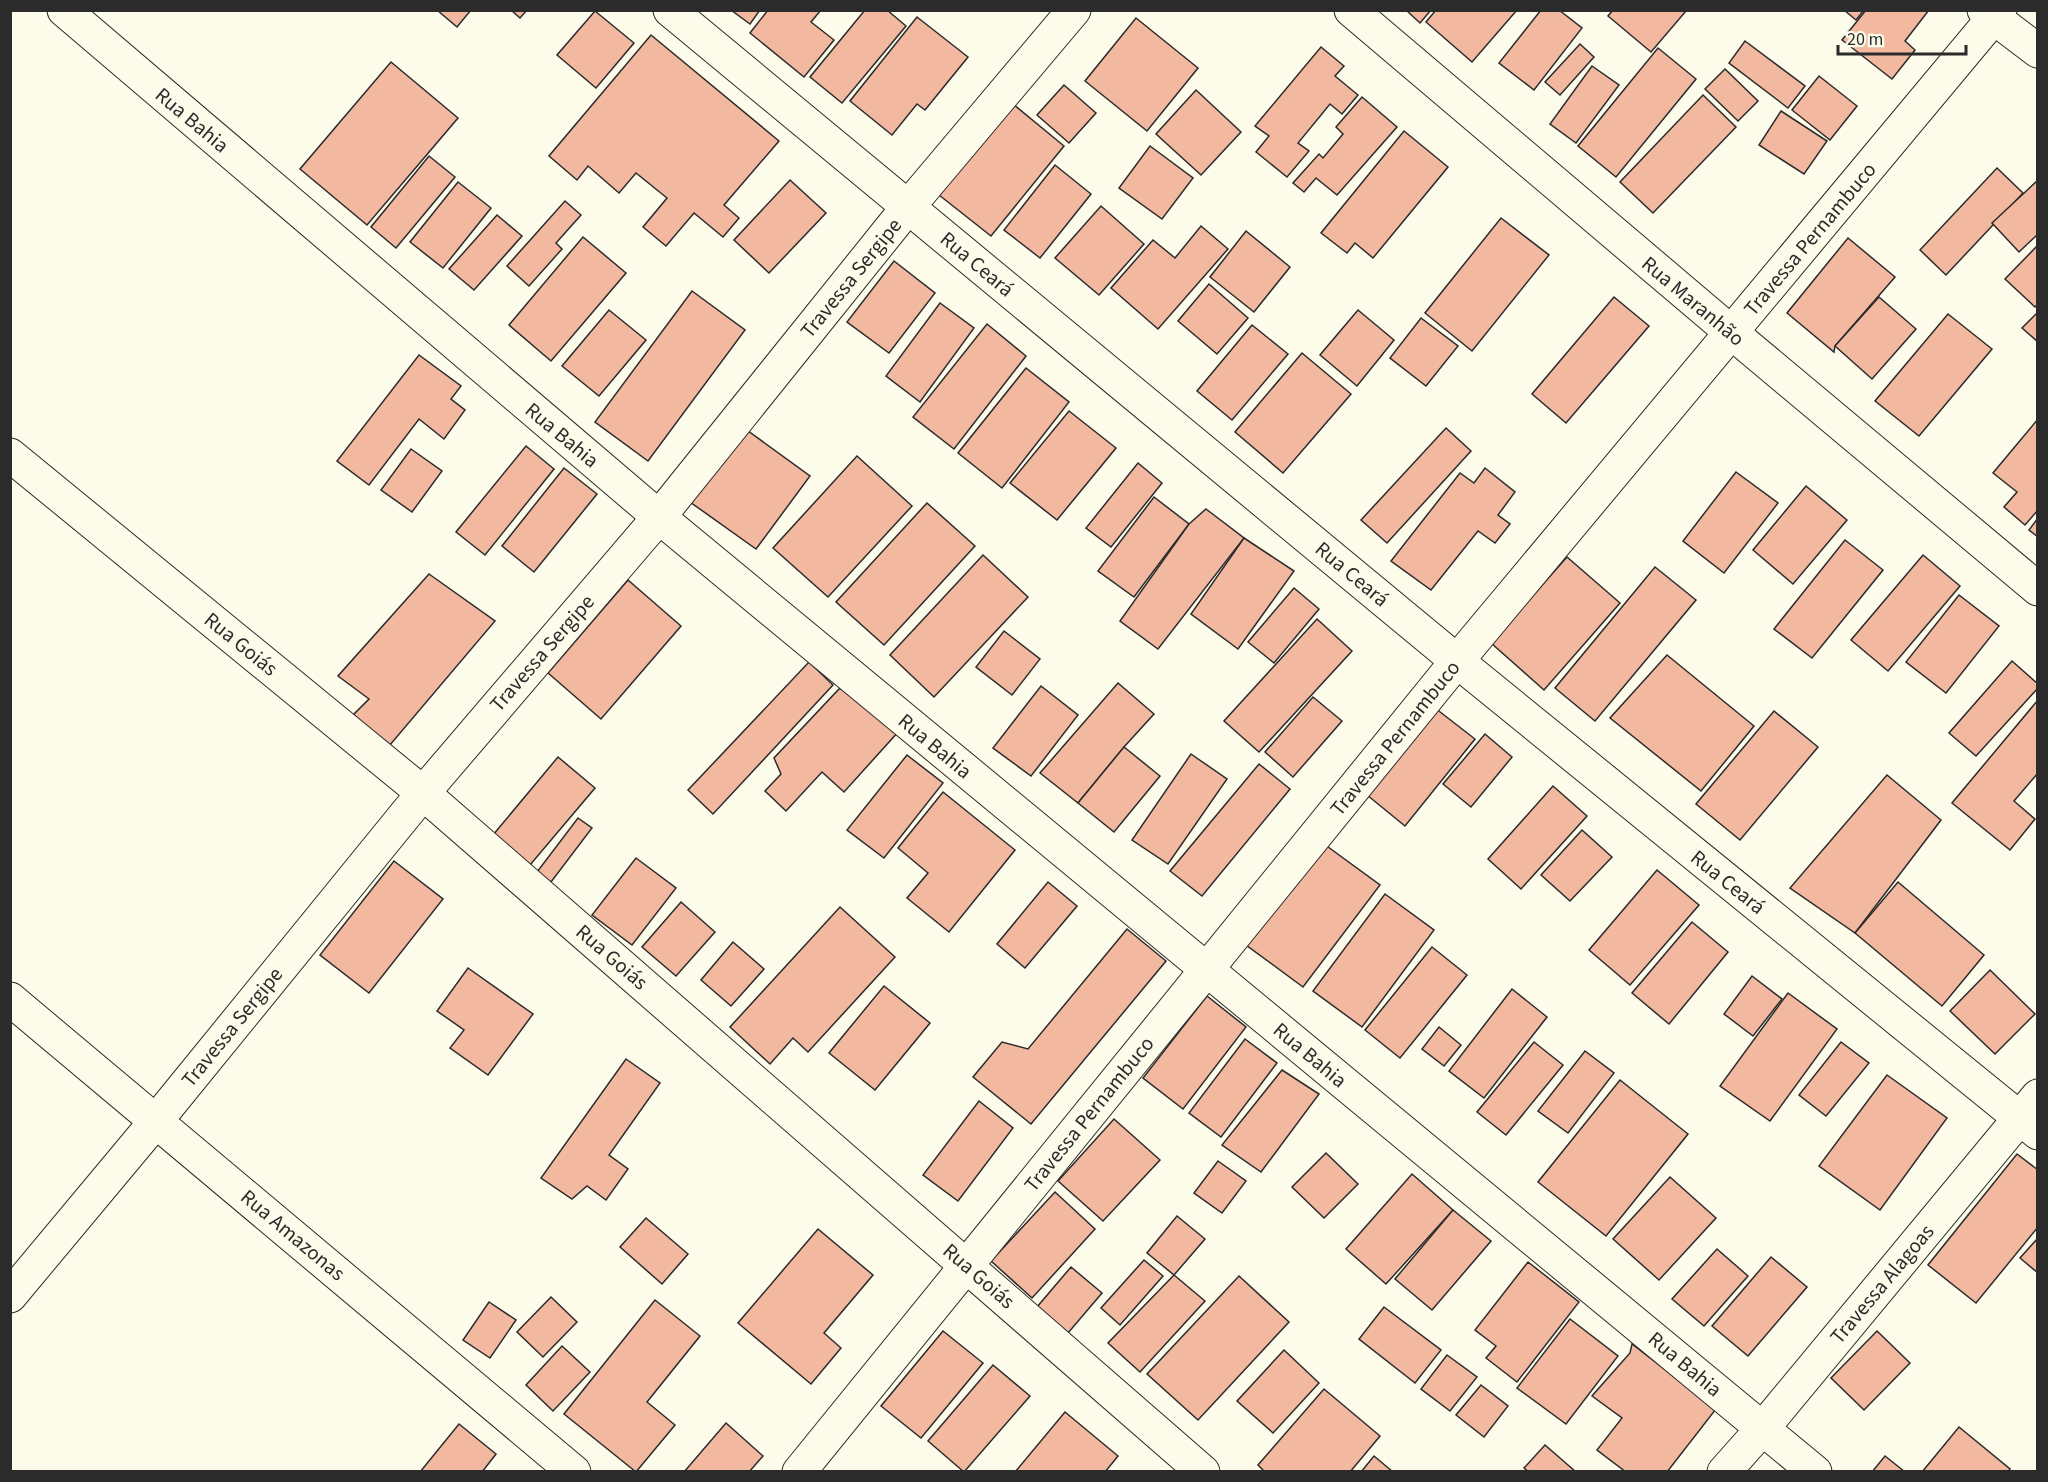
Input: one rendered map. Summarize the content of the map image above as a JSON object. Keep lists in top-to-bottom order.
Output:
{
  "streets": {
    "street": [
      "Rua Bahia",
      "Travessa Pernambuco",
      "Rua Ceará",
      "Travessa Sergipe",
      "Rua Maranhão",
      "Rua Goiás",
      "Rua Amazonas",
      "Travessa Alagoas"
    ]
  },
  "crossings": [
    ["Rua Bahia", "Travessa Pernambuco"],
    ["Rua Bahia", "Travessa Sergipe"],
    ["Rua Bahia", "Travessa Alagoas"],
    ["Travessa Pernambuco", "Rua Ceará"],
    ["Travessa Pernambuco", "Rua Maranhão"],
    ["Travessa Pernambuco", "Rua Goiás"],
    ["Rua Ceará", "Travessa Sergipe"],
    ["Rua Ceará", "Travessa Alagoas"],
    ["Travessa Sergipe", "Rua Goiás"],
    ["Travessa Sergipe", "Rua Amazonas"]
  ],
  "scale_bar": "20 m"
}
